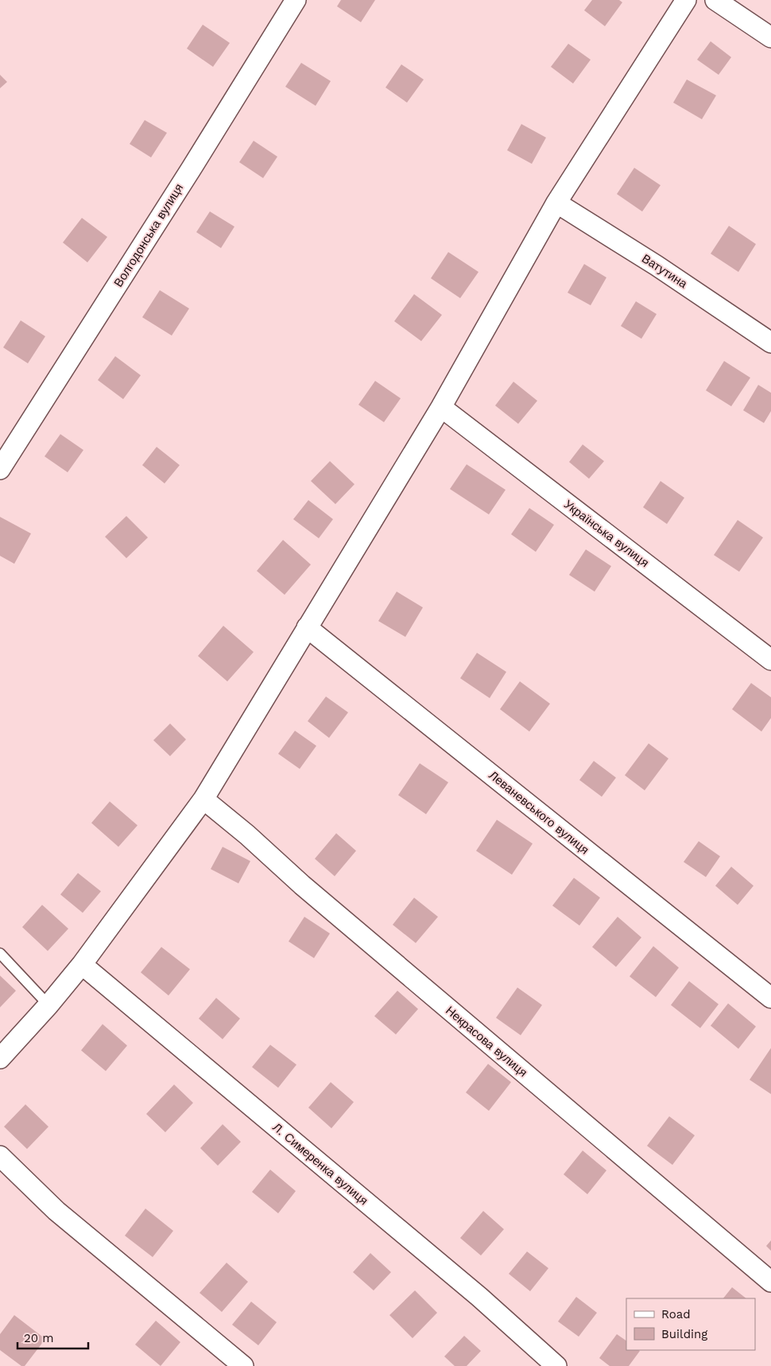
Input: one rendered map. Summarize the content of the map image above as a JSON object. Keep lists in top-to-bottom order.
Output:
{
  "streets": {
    "street": [
      "Волгодонська вулиця",
      "Ватутина",
      "Українська вулиця",
      "Леваневського вулиця",
      "Некрасова вулиця",
      "Л. Симеренка вулиця"
    ]
  },
  "legend": ["Road", "Building"],
  "scale_bar": "20 m"
}
